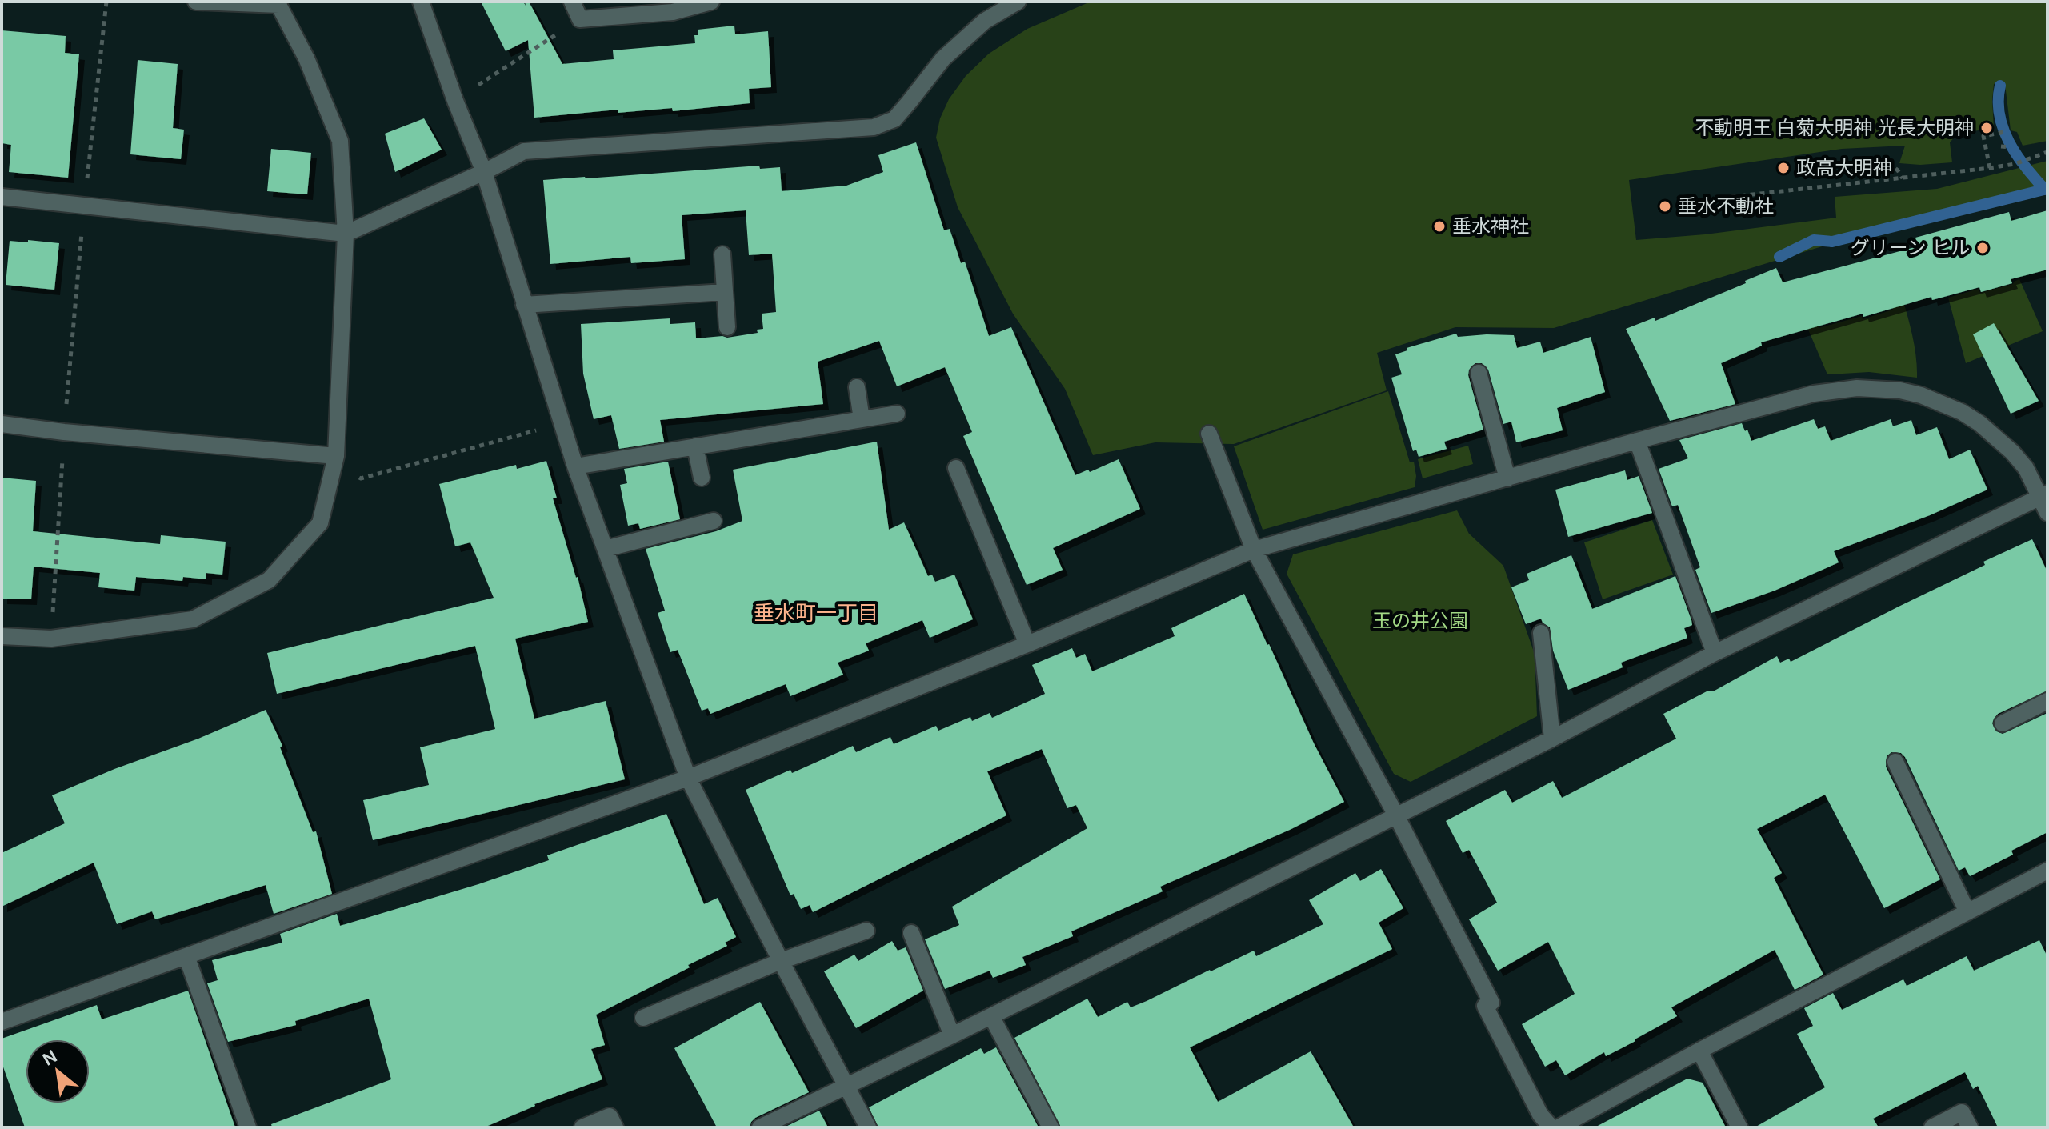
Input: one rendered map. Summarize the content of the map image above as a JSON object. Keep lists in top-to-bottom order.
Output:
{
  "districts": ["垂水町一丁目"],
  "parks": ["玉の井公園"],
  "places": [
    "不動明王 白菊大明神 光長大明神",
    "政高大明神",
    "垂水不動社",
    "垂水神社",
    "グリーン ヒル"
  ],
  "north": "top left"
}
